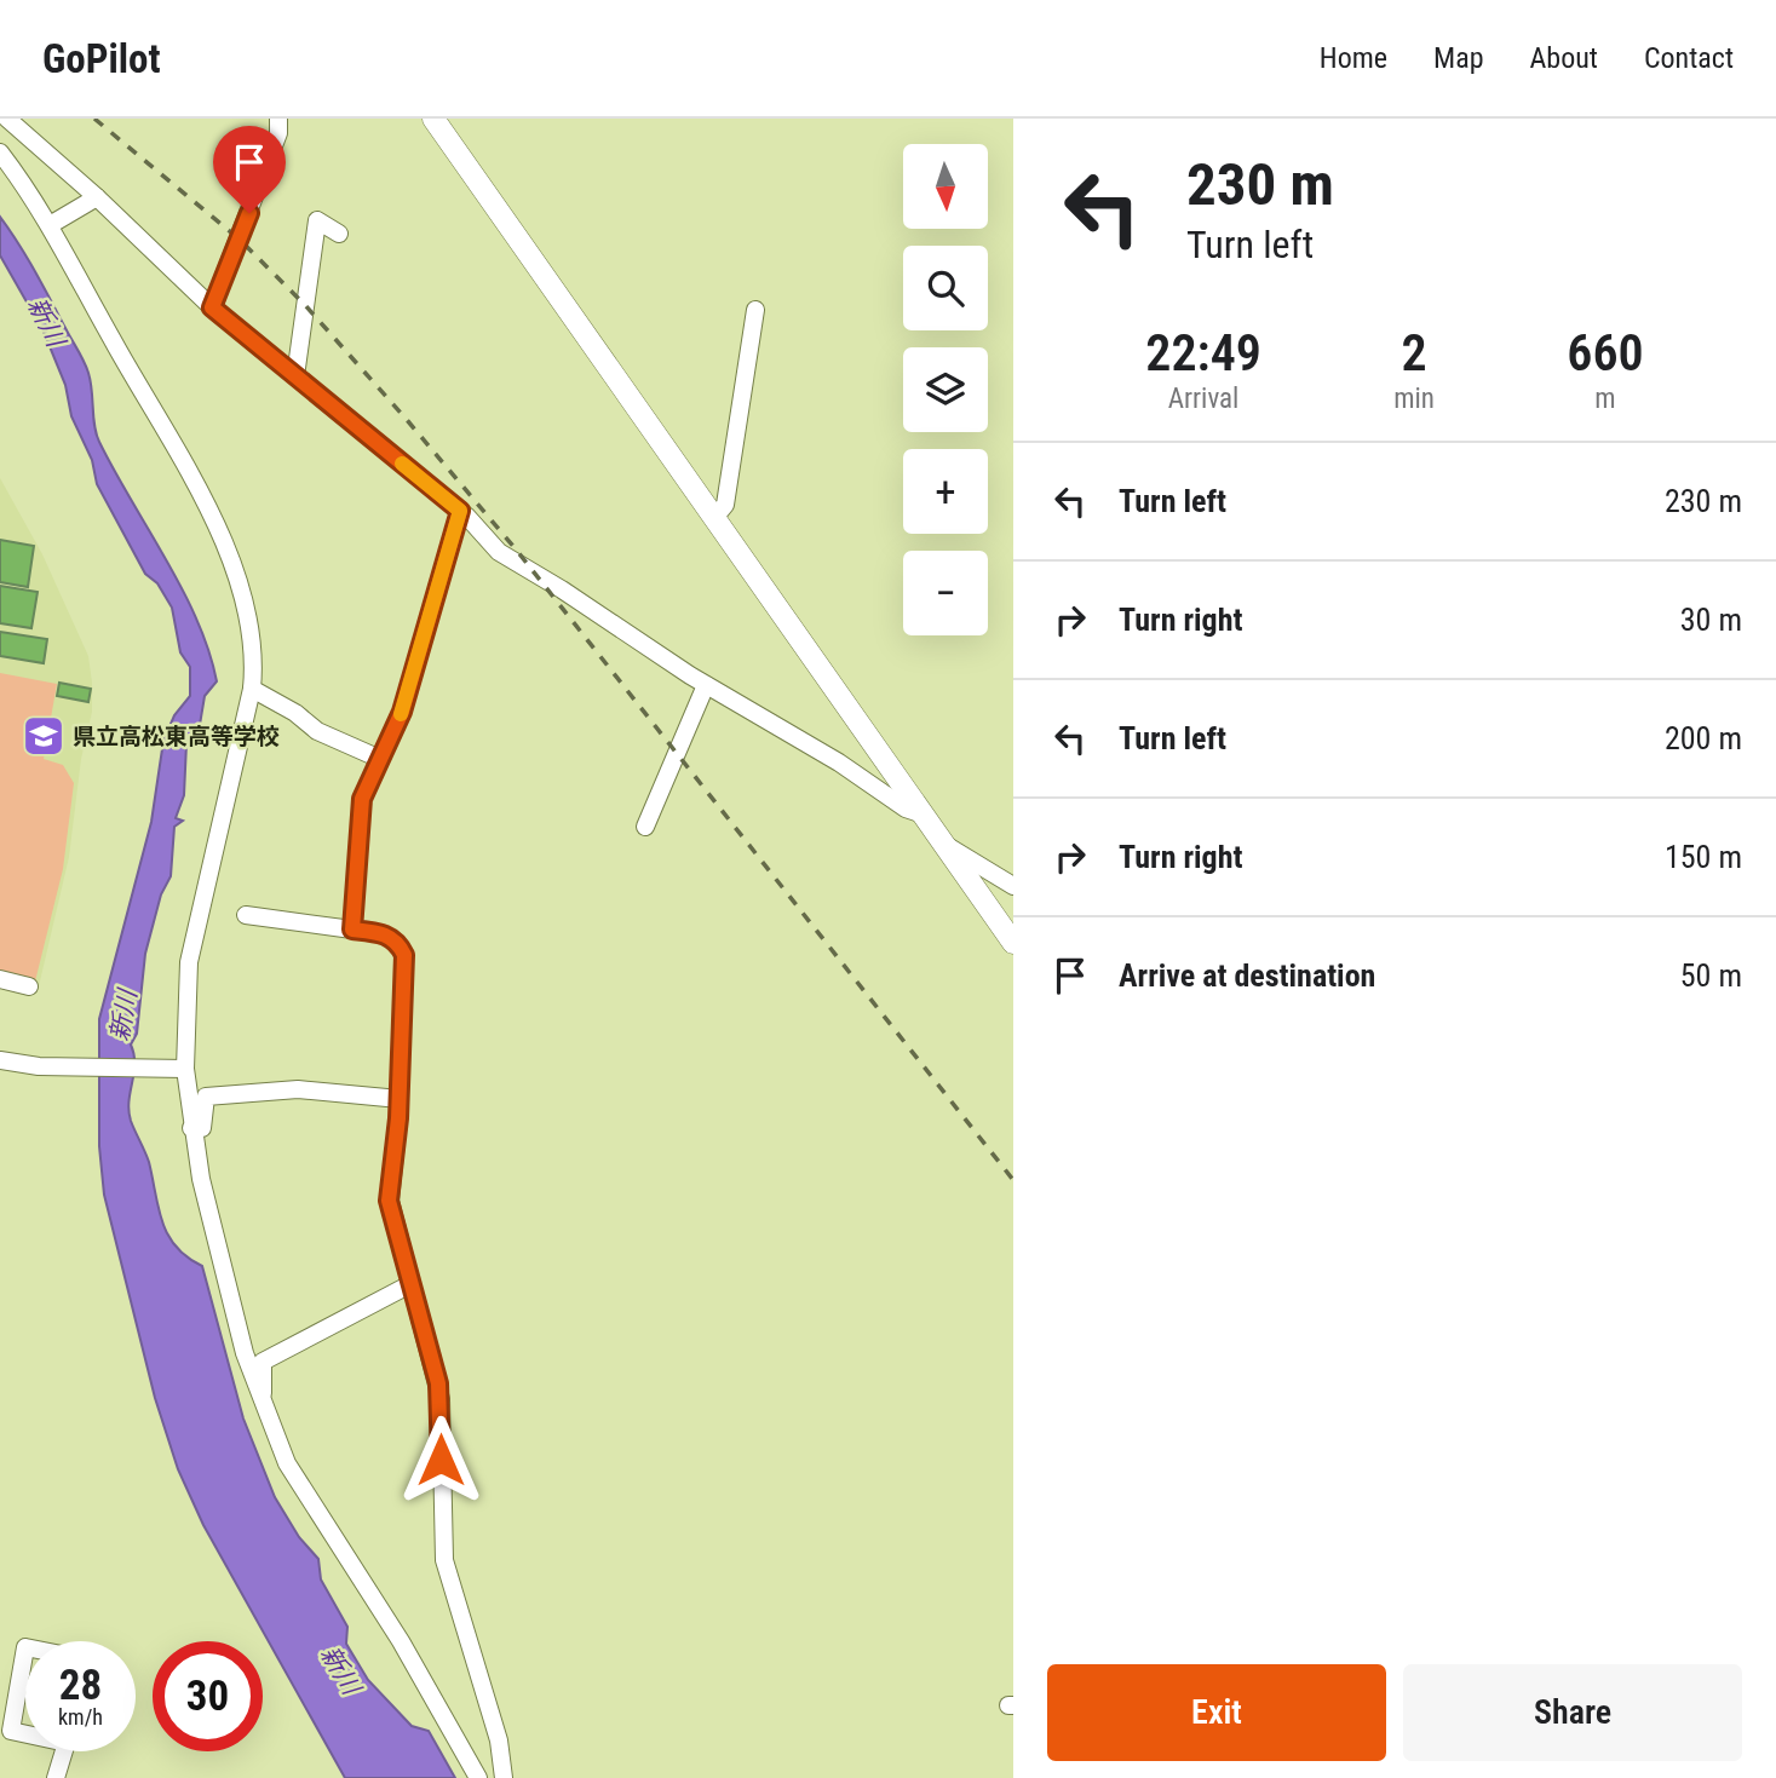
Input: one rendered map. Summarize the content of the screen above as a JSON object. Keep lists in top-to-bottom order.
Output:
{
  "water": ["新川"],
  "places": {
    "school or university": ["県立高松東高等学校"]
  },
  "north": "bottom",
  "page": {
    "header": "GoPilot",
    "nav": [
      "Home",
      "Map",
      "About",
      "Contact"
    ],
    "turn": ["230 m", "Turn left"],
    "map_buttons": ["+", "−"],
    "eta": [
      "22:49",
      "Arrival",
      "2",
      "min",
      "660",
      "m"
    ],
    "list": [
      {
        "name": "Turn left",
        "value": "230 m"
      },
      {
        "name": "Turn right",
        "value": "30 m"
      },
      {
        "name": "Turn left",
        "value": "200 m"
      },
      {
        "name": "Turn right",
        "value": "150 m"
      },
      {
        "name": "Arrive at destination",
        "value": "50 m"
      }
    ],
    "speed": "28 km/h",
    "limit": "30",
    "buttons": ["Exit", "Share"]
  }
}
